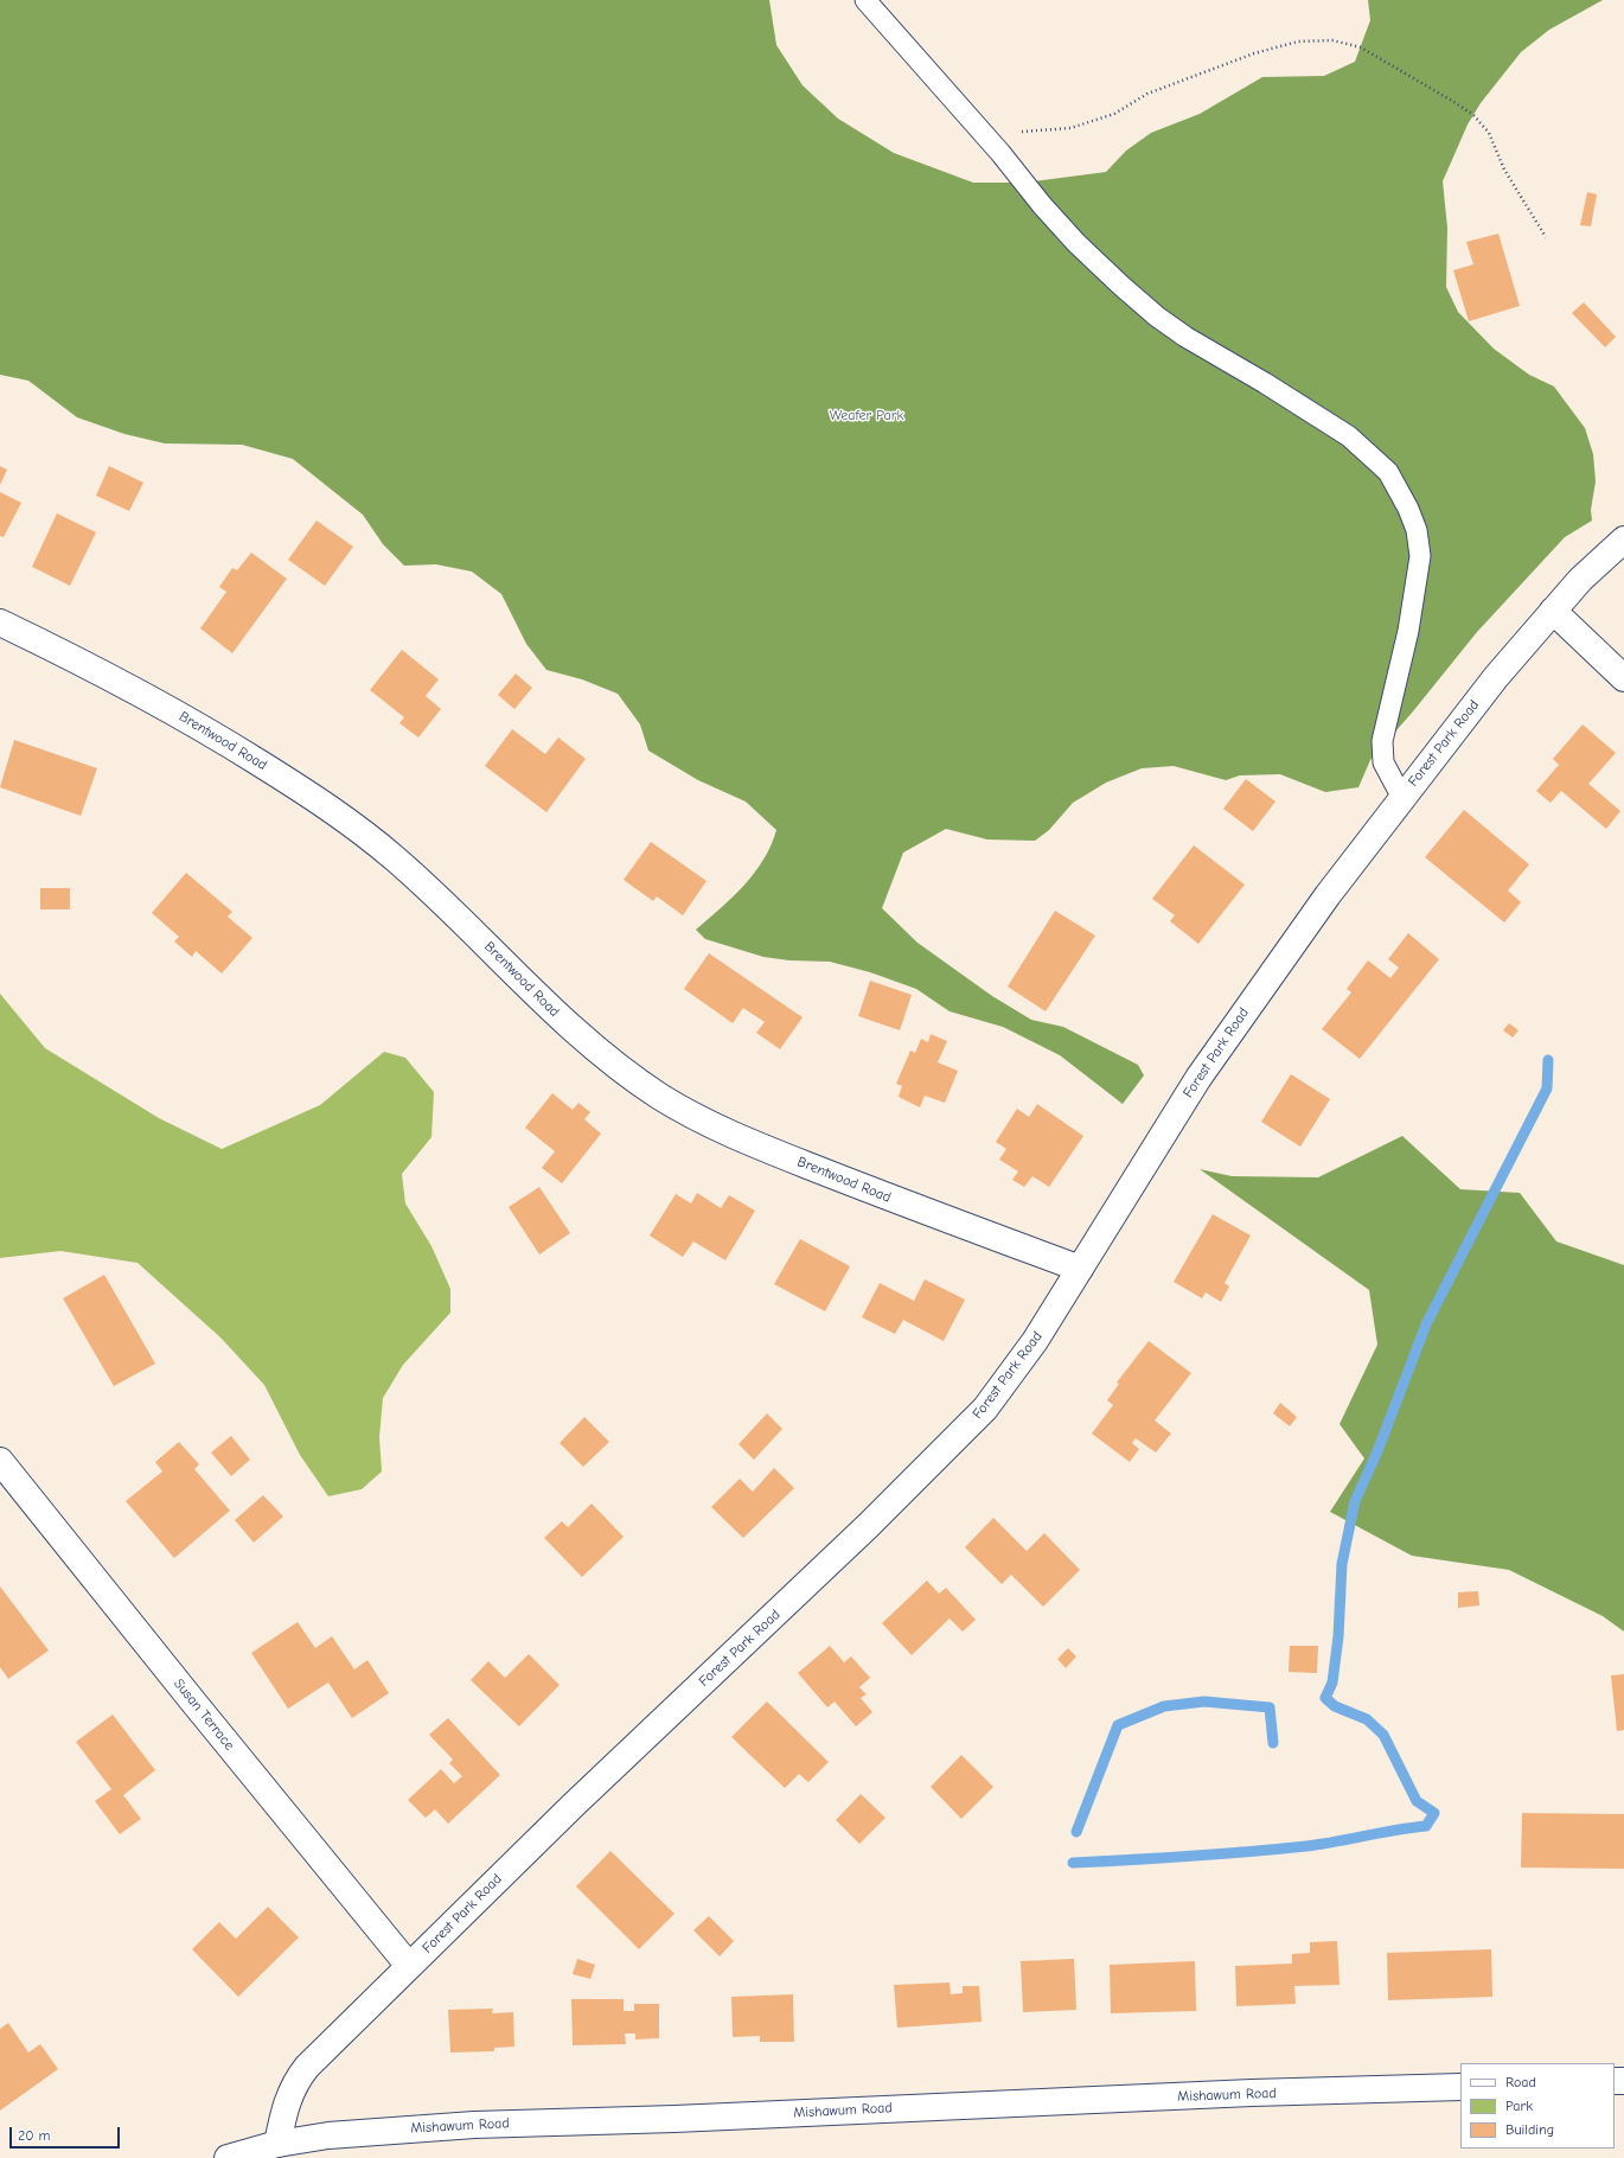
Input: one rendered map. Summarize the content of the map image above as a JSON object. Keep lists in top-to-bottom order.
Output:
{
  "streets": {
    "street": [
      "Brentwood Road",
      "Forest Park Road",
      "Susan Terrace",
      "Mishawum Road"
    ]
  },
  "crossings": [
    ["Brentwood Road", "Forest Park Road"],
    ["Forest Park Road", "Susan Terrace"],
    ["Forest Park Road", "Mishawum Road"]
  ],
  "parks": ["Weafer Park"],
  "legend": ["Road", "Park", "Building"],
  "scale_bar": "20 m"
}
